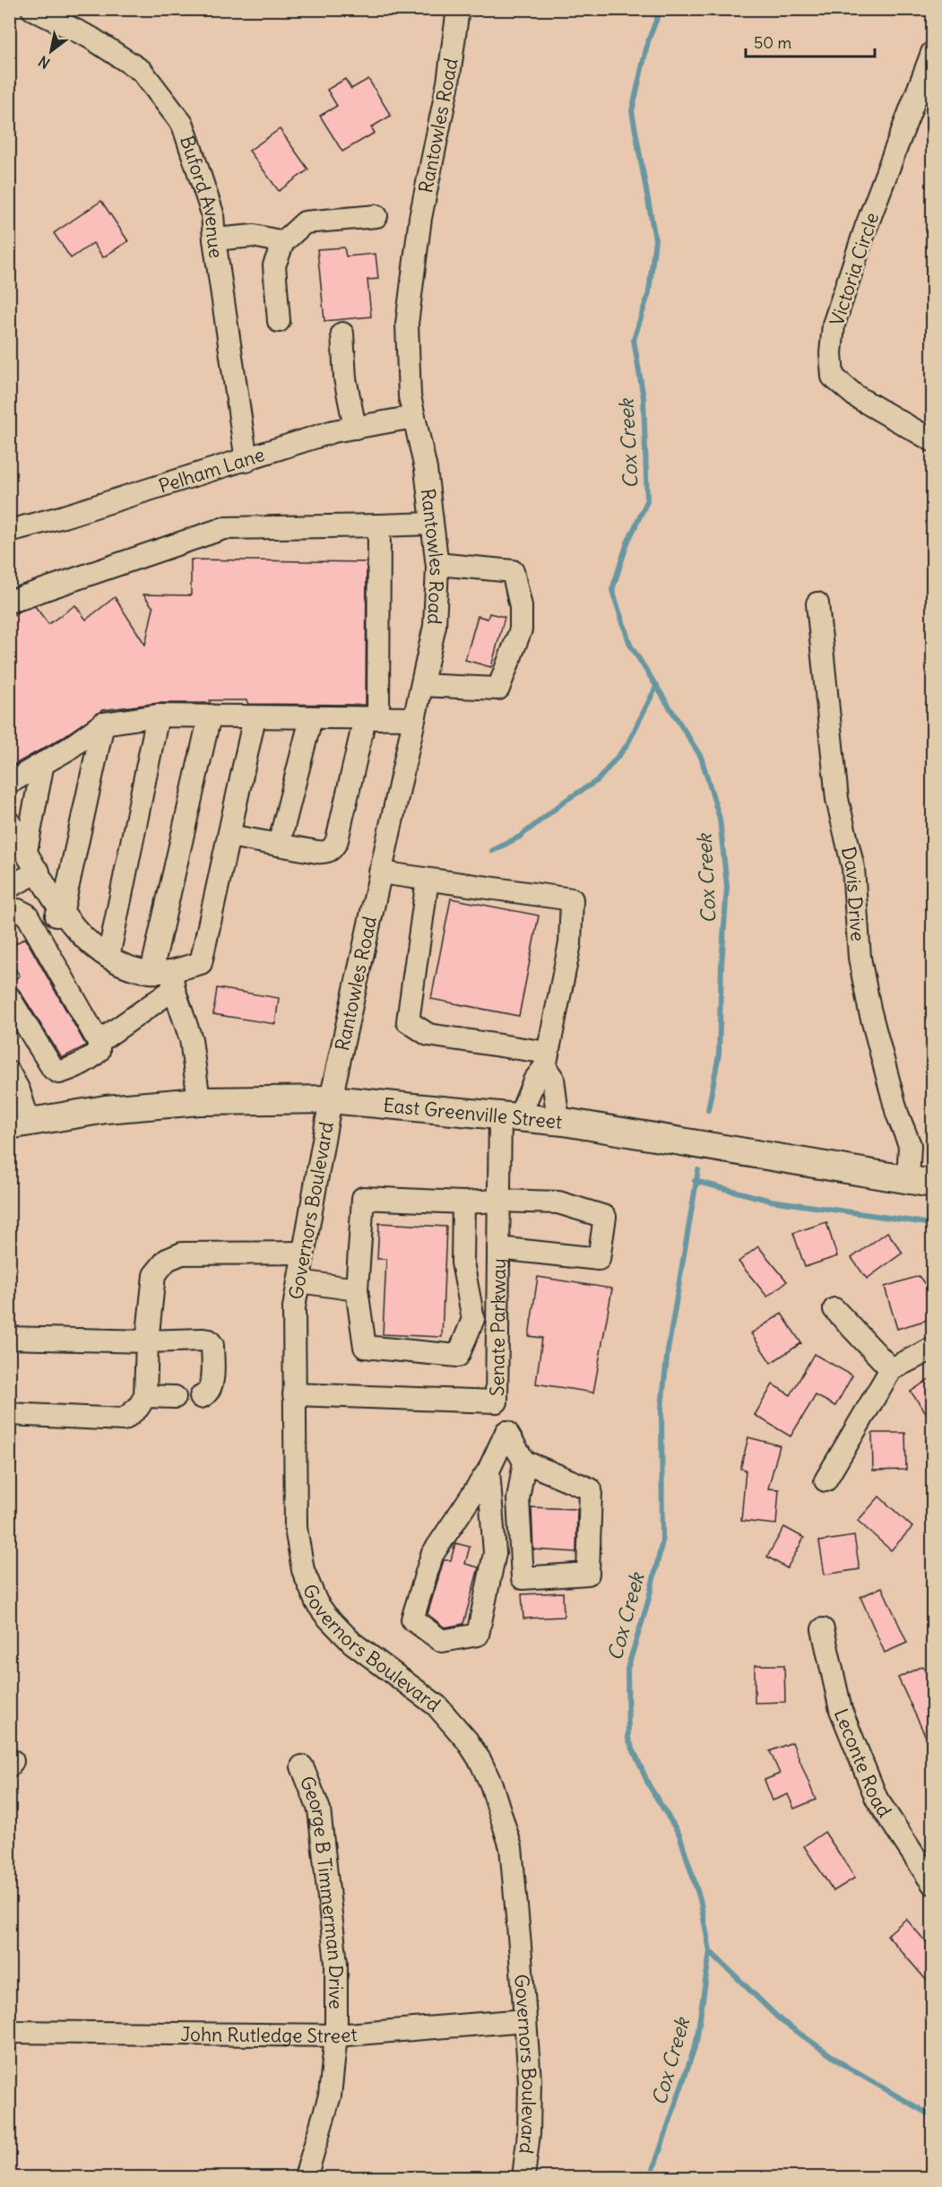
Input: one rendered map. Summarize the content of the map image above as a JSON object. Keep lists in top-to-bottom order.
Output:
{
  "streets": {
    "main road": ["East Greenville Street"],
    "street": [
      "Rantowles Road",
      "Buford Avenue",
      "Victoria Circle",
      "Pelham Lane",
      "Davis Drive",
      "Governors Boulevard",
      "Senate Parkway",
      "Leconte Road",
      "George B Timmerman Drive",
      "John Rutledge Street"
    ]
  },
  "crossings": [
    ["Rantowles Road", "Pelham Lane"],
    ["Rantowles Road", "East Greenville Street"],
    ["Rantowles Road", "Governors Boulevard"],
    ["Buford Avenue", "Pelham Lane"],
    ["Davis Drive", "East Greenville Street"],
    ["East Greenville Street", "Governors Boulevard"],
    ["East Greenville Street", "Senate Parkway"],
    ["Governors Boulevard", "Senate Parkway"],
    ["Governors Boulevard", "John Rutledge Street"],
    ["George B Timmerman Drive", "John Rutledge Street"]
  ],
  "water": ["Cox Creek"],
  "scale_bar": "50 m",
  "north": "bottom left"
}
